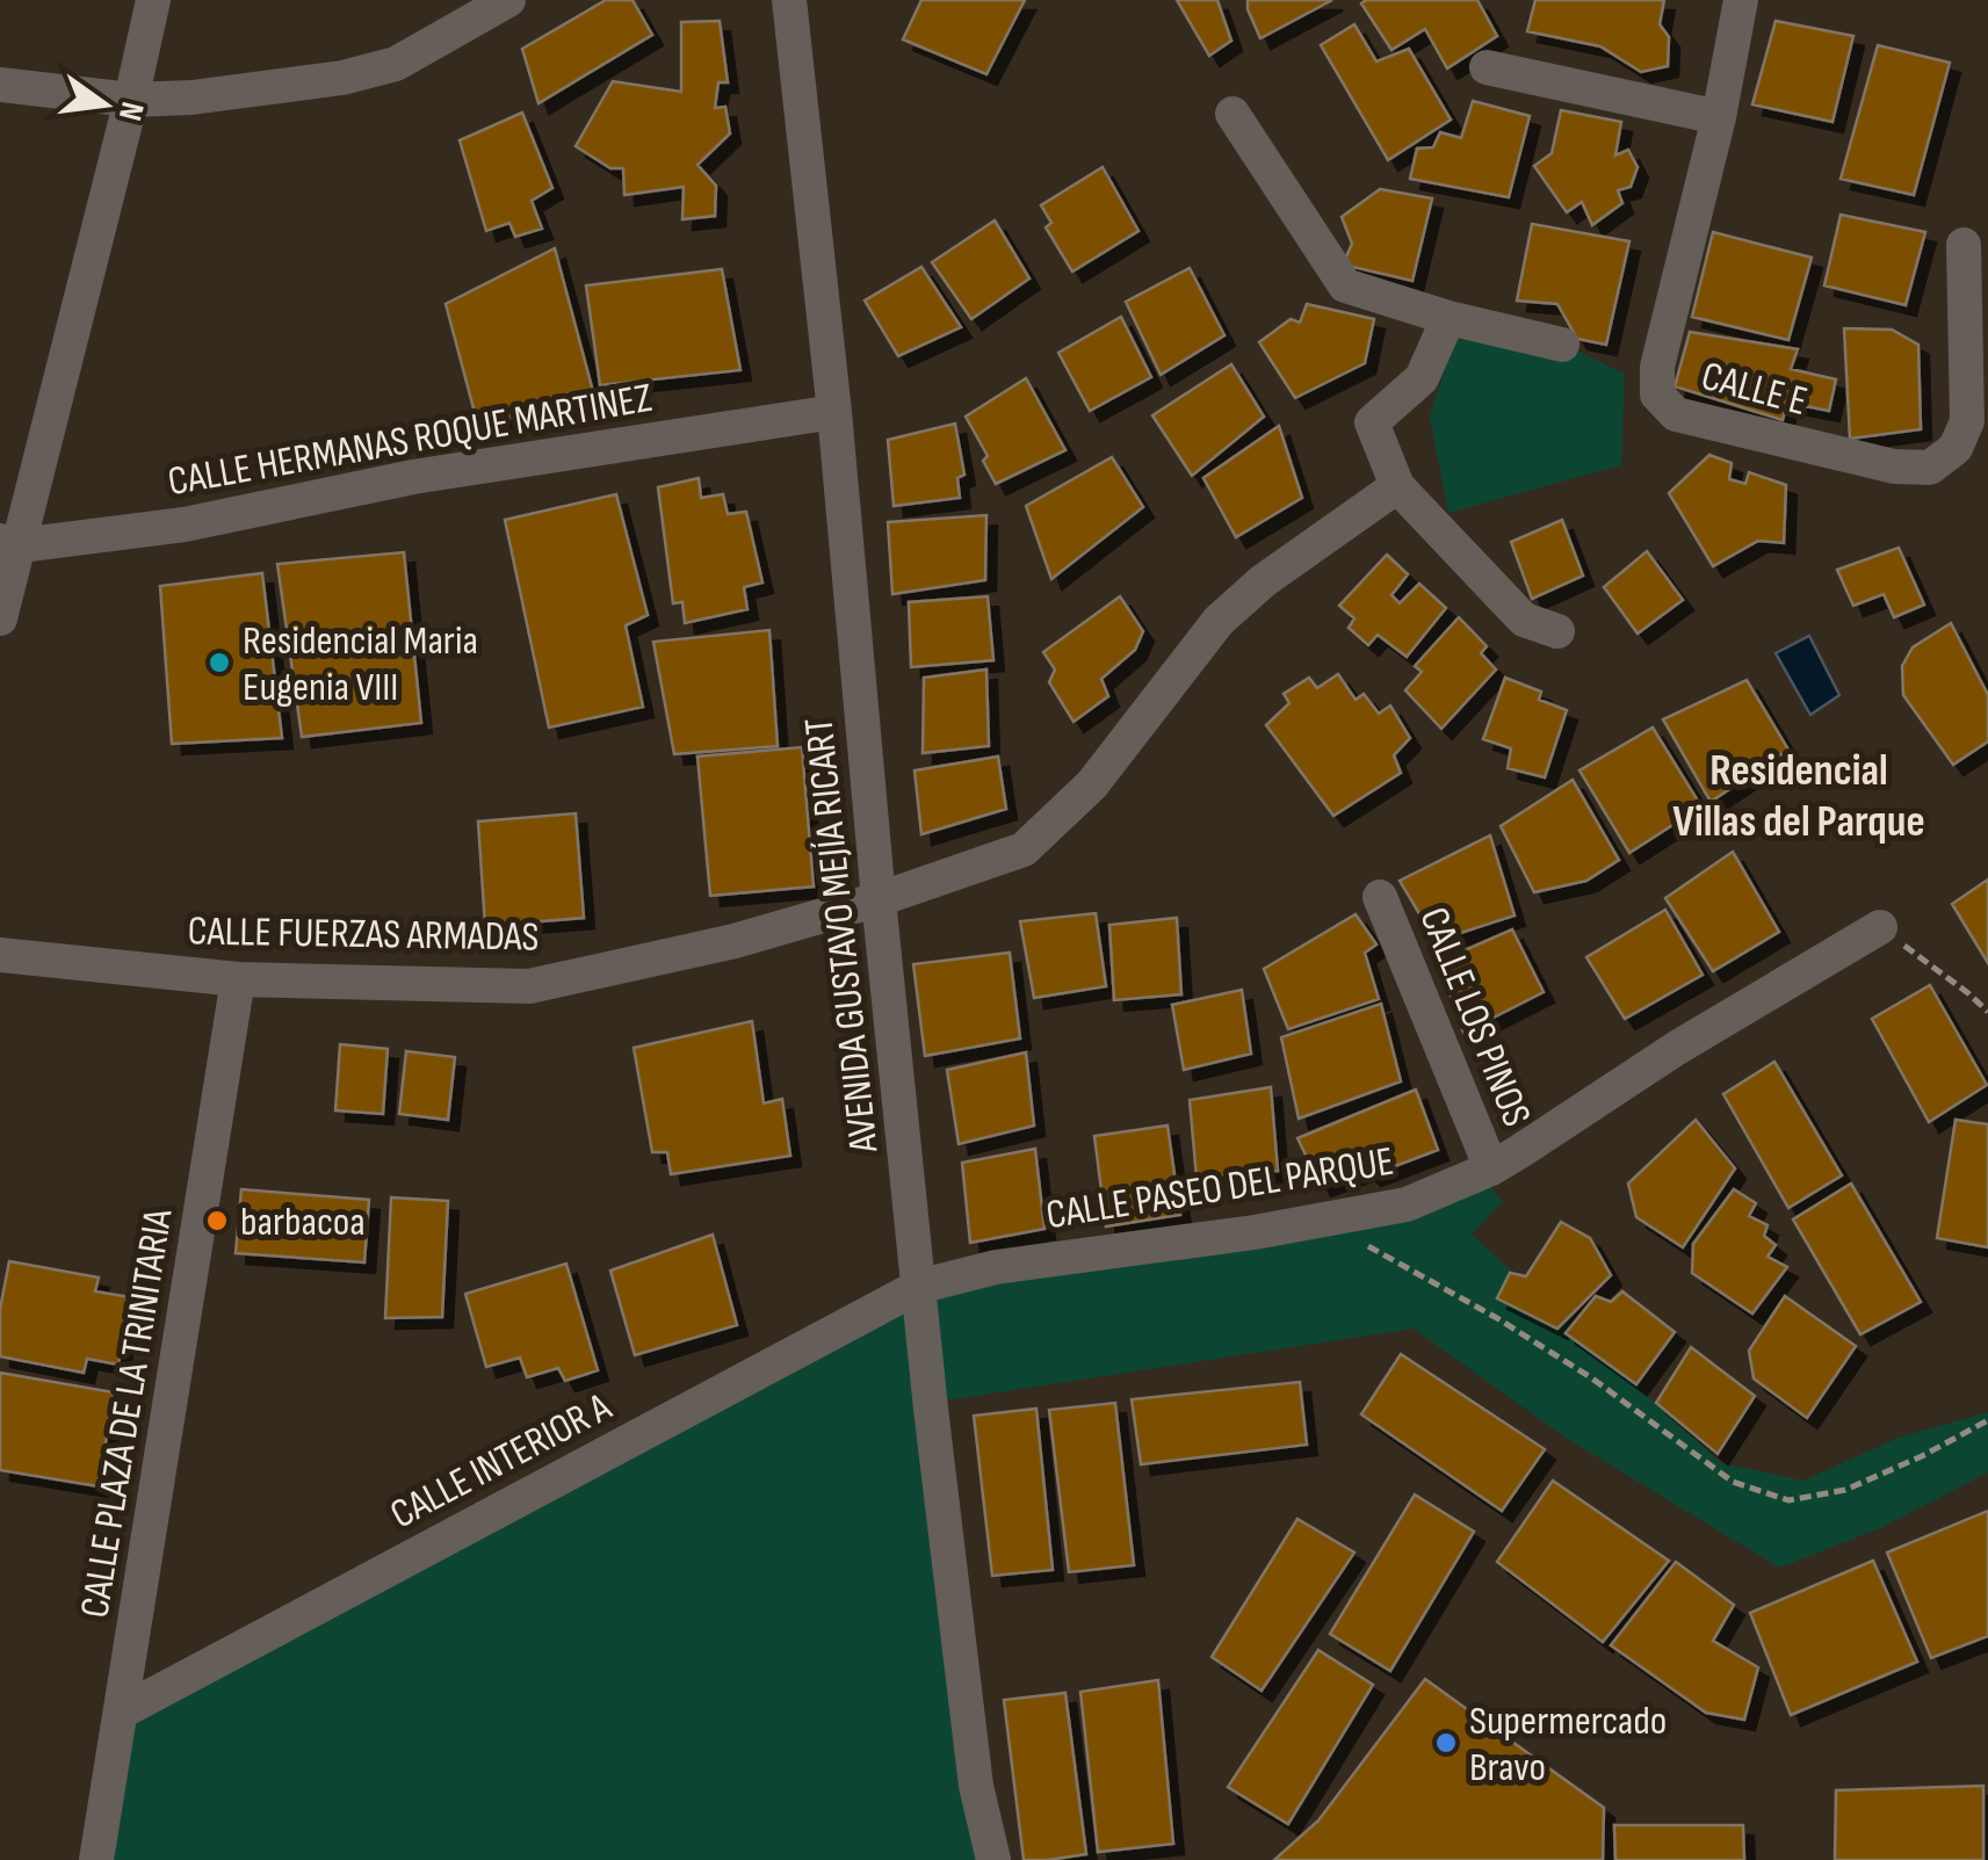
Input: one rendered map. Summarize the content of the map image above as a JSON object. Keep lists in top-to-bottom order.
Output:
{
  "streets": {
    "street": [
      "CALLE E",
      "CALLE HERMANAS ROQUE MARTINEZ",
      "CALLE FUERZAS ARMADAS",
      "AVENIDA GUSTAVO MEJÍA RICART",
      "CALLE LOS PINOS",
      "CALLE PASEO DEL PARQUE",
      "CALLE PLAZA DE LA TRINITARIA",
      "CALLE INTERIOR A"
    ]
  },
  "crossings": [
    ["CALLE HERMANAS ROQUE MARTINEZ", "AVENIDA GUSTAVO MEJÍA RICART"],
    ["CALLE FUERZAS ARMADAS", "AVENIDA GUSTAVO MEJÍA RICART"],
    ["CALLE FUERZAS ARMADAS", "CALLE PLAZA DE LA TRINITARIA"],
    ["AVENIDA GUSTAVO MEJÍA RICART", "CALLE PASEO DEL PARQUE"],
    ["AVENIDA GUSTAVO MEJÍA RICART", "CALLE INTERIOR A"],
    ["CALLE LOS PINOS", "CALLE PASEO DEL PARQUE"],
    ["CALLE PASEO DEL PARQUE", "CALLE INTERIOR A"],
    ["CALLE PLAZA DE LA TRINITARIA", "CALLE INTERIOR A"]
  ],
  "districts": ["Residencial Villas del Parque"],
  "places": ["Residencial Maria Eugenia VIII", "barbacoa", "Supermercado Bravo"],
  "north": "right"
}
